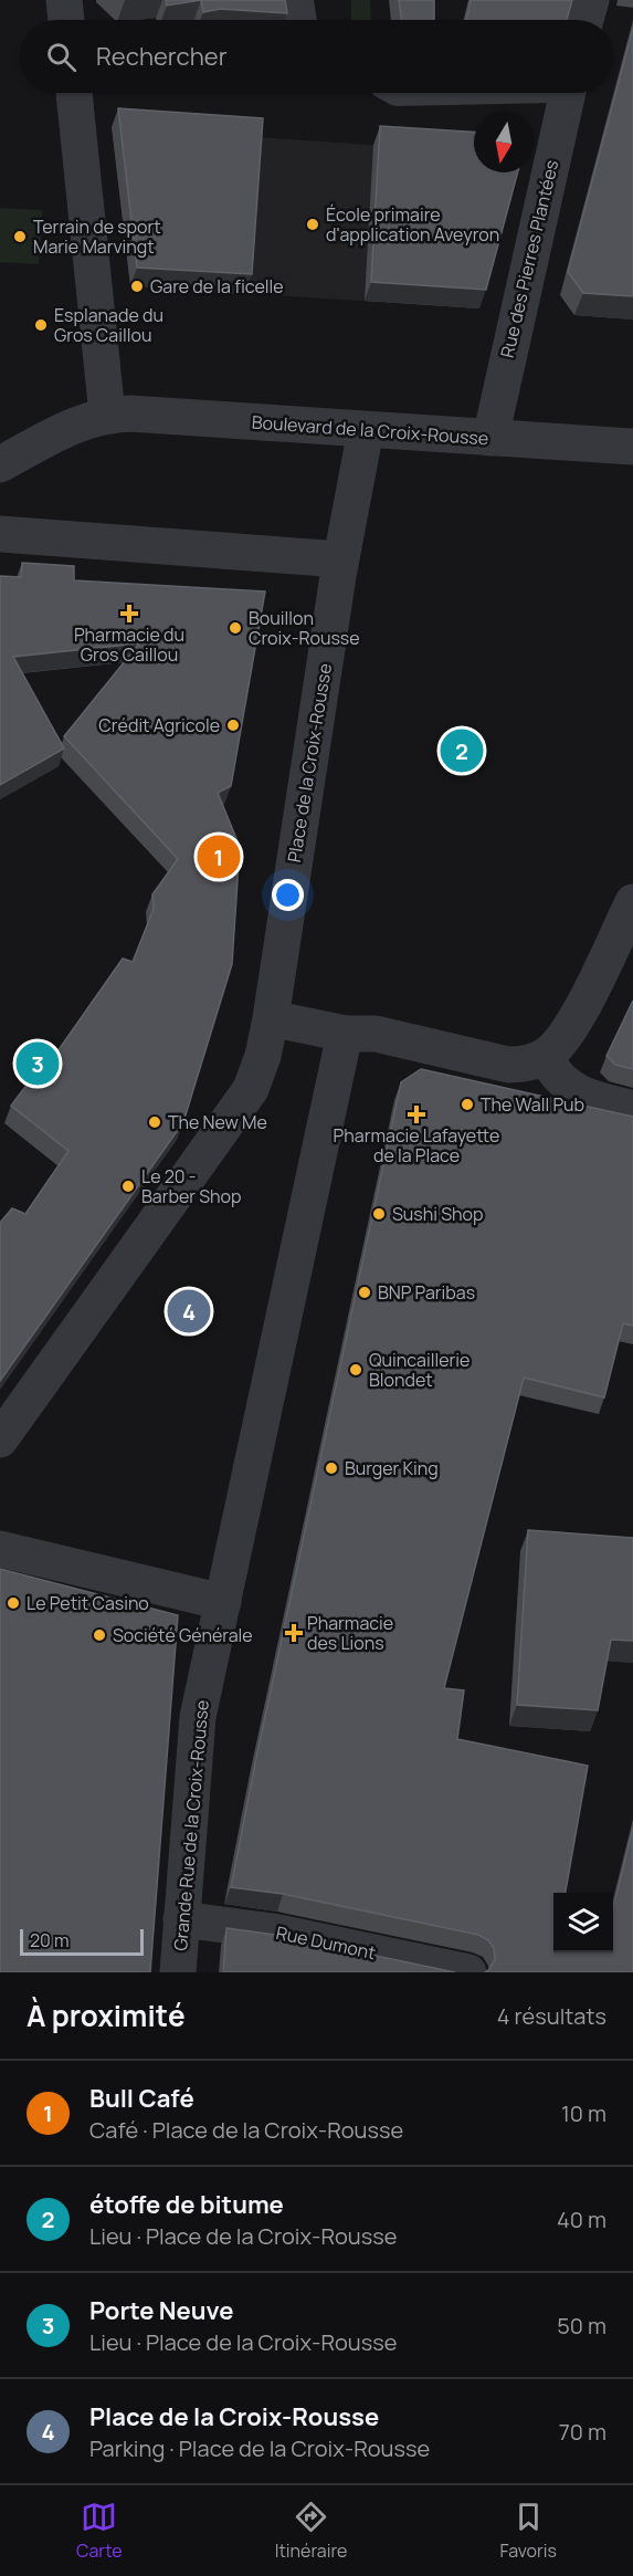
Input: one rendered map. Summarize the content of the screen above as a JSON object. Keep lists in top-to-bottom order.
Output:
{
  "streets": {
    "street": [
      "Rue des Pierres Plantées",
      "Boulevard de la Croix-Rousse",
      "Place de la Croix-Rousse",
      "Grande Rue de la Croix-Rousse",
      "Rue Dumont"
    ]
  },
  "crossings": [
    ["Rue des Pierres Plantées", "Boulevard de la Croix-Rousse"],
    ["Boulevard de la Croix-Rousse", "Place de la Croix-Rousse"],
    ["Grande Rue de la Croix-Rousse", "Rue Dumont"]
  ],
  "places": {
    "other": [
      "École primaire d'application Aveyron",
      "Terrain de sport Marie Marvingt",
      "Gare de la ficelle",
      "Esplanade du Gros Caillou",
      "Bouillon Croix-Rousse",
      "Crédit Agricole",
      "The Wall Pub",
      "The New Me",
      "Le 20 - Barber Shop",
      "Sushi Shop",
      "BNP Paribas",
      "Quincaillerie Blondet",
      "Burger King",
      "Le Petit Casino",
      "Société Générale"
    ],
    "health": ["Pharmacie du Gros Caillou", "Pharmacie Lafayette de la Place", "Pharmacie des Lions"]
  },
  "scale_bar": "20 m",
  "north": "bottom",
  "page": {
    "search": "Rechercher",
    "pins": [
      "2",
      "1",
      "3",
      "4"
    ],
    "scale": "20 m",
    "heading": ["À proximité", "4 résultats"],
    "list": [
      {
        "mark": "1",
        "name": "Bull Café",
        "note": "Café · Place de la Croix-Rousse",
        "value": "10 m"
      },
      {
        "mark": "2",
        "name": "étoffe de bitume",
        "note": "Lieu · Place de la Croix-Rousse",
        "value": "40 m"
      },
      {
        "mark": "3",
        "name": "Porte Neuve",
        "note": "Lieu · Place de la Croix-Rousse",
        "value": "50 m"
      },
      {
        "mark": "4",
        "name": "Place de la Croix-Rousse",
        "note": "Parking · Place de la Croix-Rousse",
        "value": "70 m"
      }
    ],
    "nav": ["Carte", "Itinéraire", "Favoris"]
  }
}
